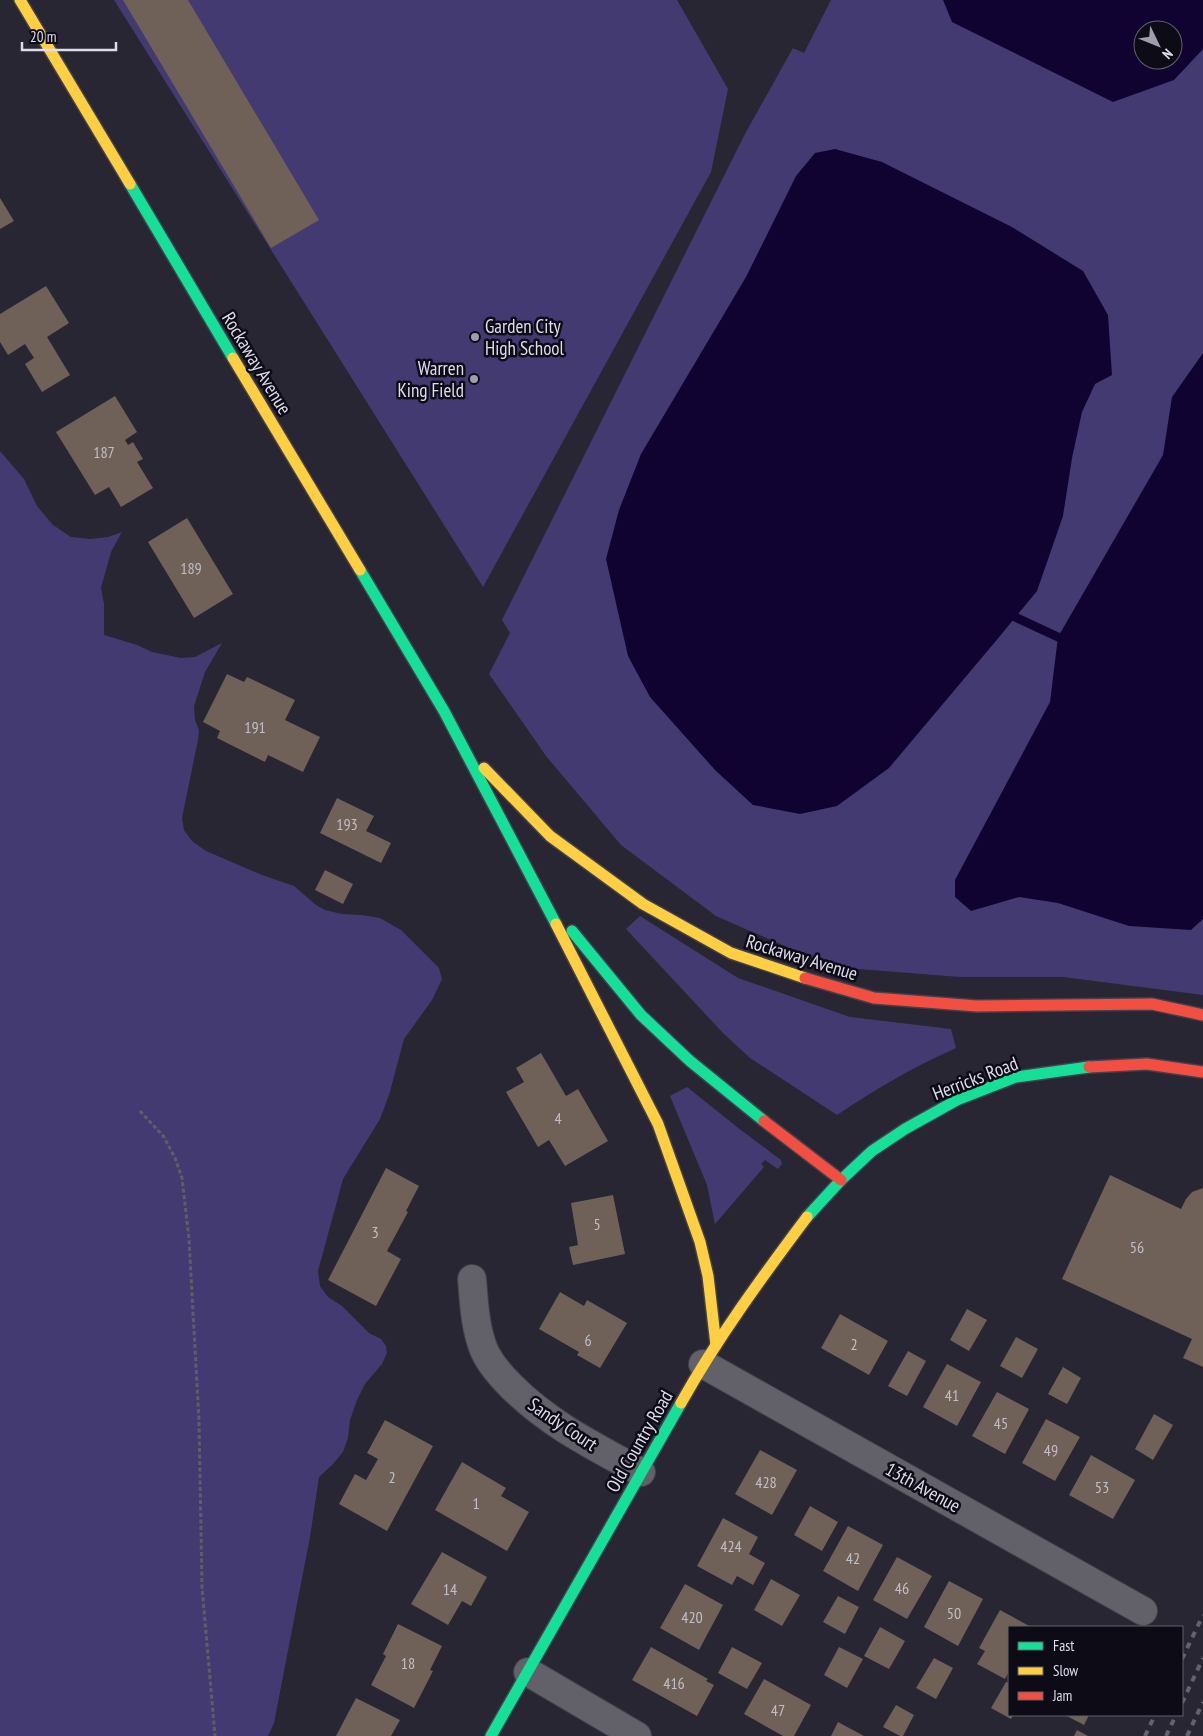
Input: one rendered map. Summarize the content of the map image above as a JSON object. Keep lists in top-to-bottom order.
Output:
{
  "streets": {
    "main road": ["Rockaway Avenue", "Herricks Road", "Old Country Road"],
    "street": ["Sandy Court", "13th Avenue"]
  },
  "crossings": [
    ["Rockaway Avenue", "Herricks Road"],
    ["Rockaway Avenue", "Old Country Road"],
    ["Rockaway Avenue", "13th Avenue"],
    ["Herricks Road", "Old Country Road"],
    ["Sandy Court", "Old Country Road"],
    ["Old Country Road", "13th Avenue"]
  ],
  "places": ["Garden City High School", "Warren King Field"],
  "house_numbers": [
    "187",
    "189",
    "191",
    "193",
    "4",
    "5",
    "3",
    "56",
    "6",
    "2",
    "41",
    "45",
    "49",
    "2",
    "428",
    "53",
    "1",
    "424",
    "42",
    "46",
    "14",
    "50",
    "420",
    "18",
    "416",
    "47"
  ],
  "legend": ["Fast", "Slow", "Jam"],
  "scale_bar": "20 m",
  "north": "bottom right"
}
